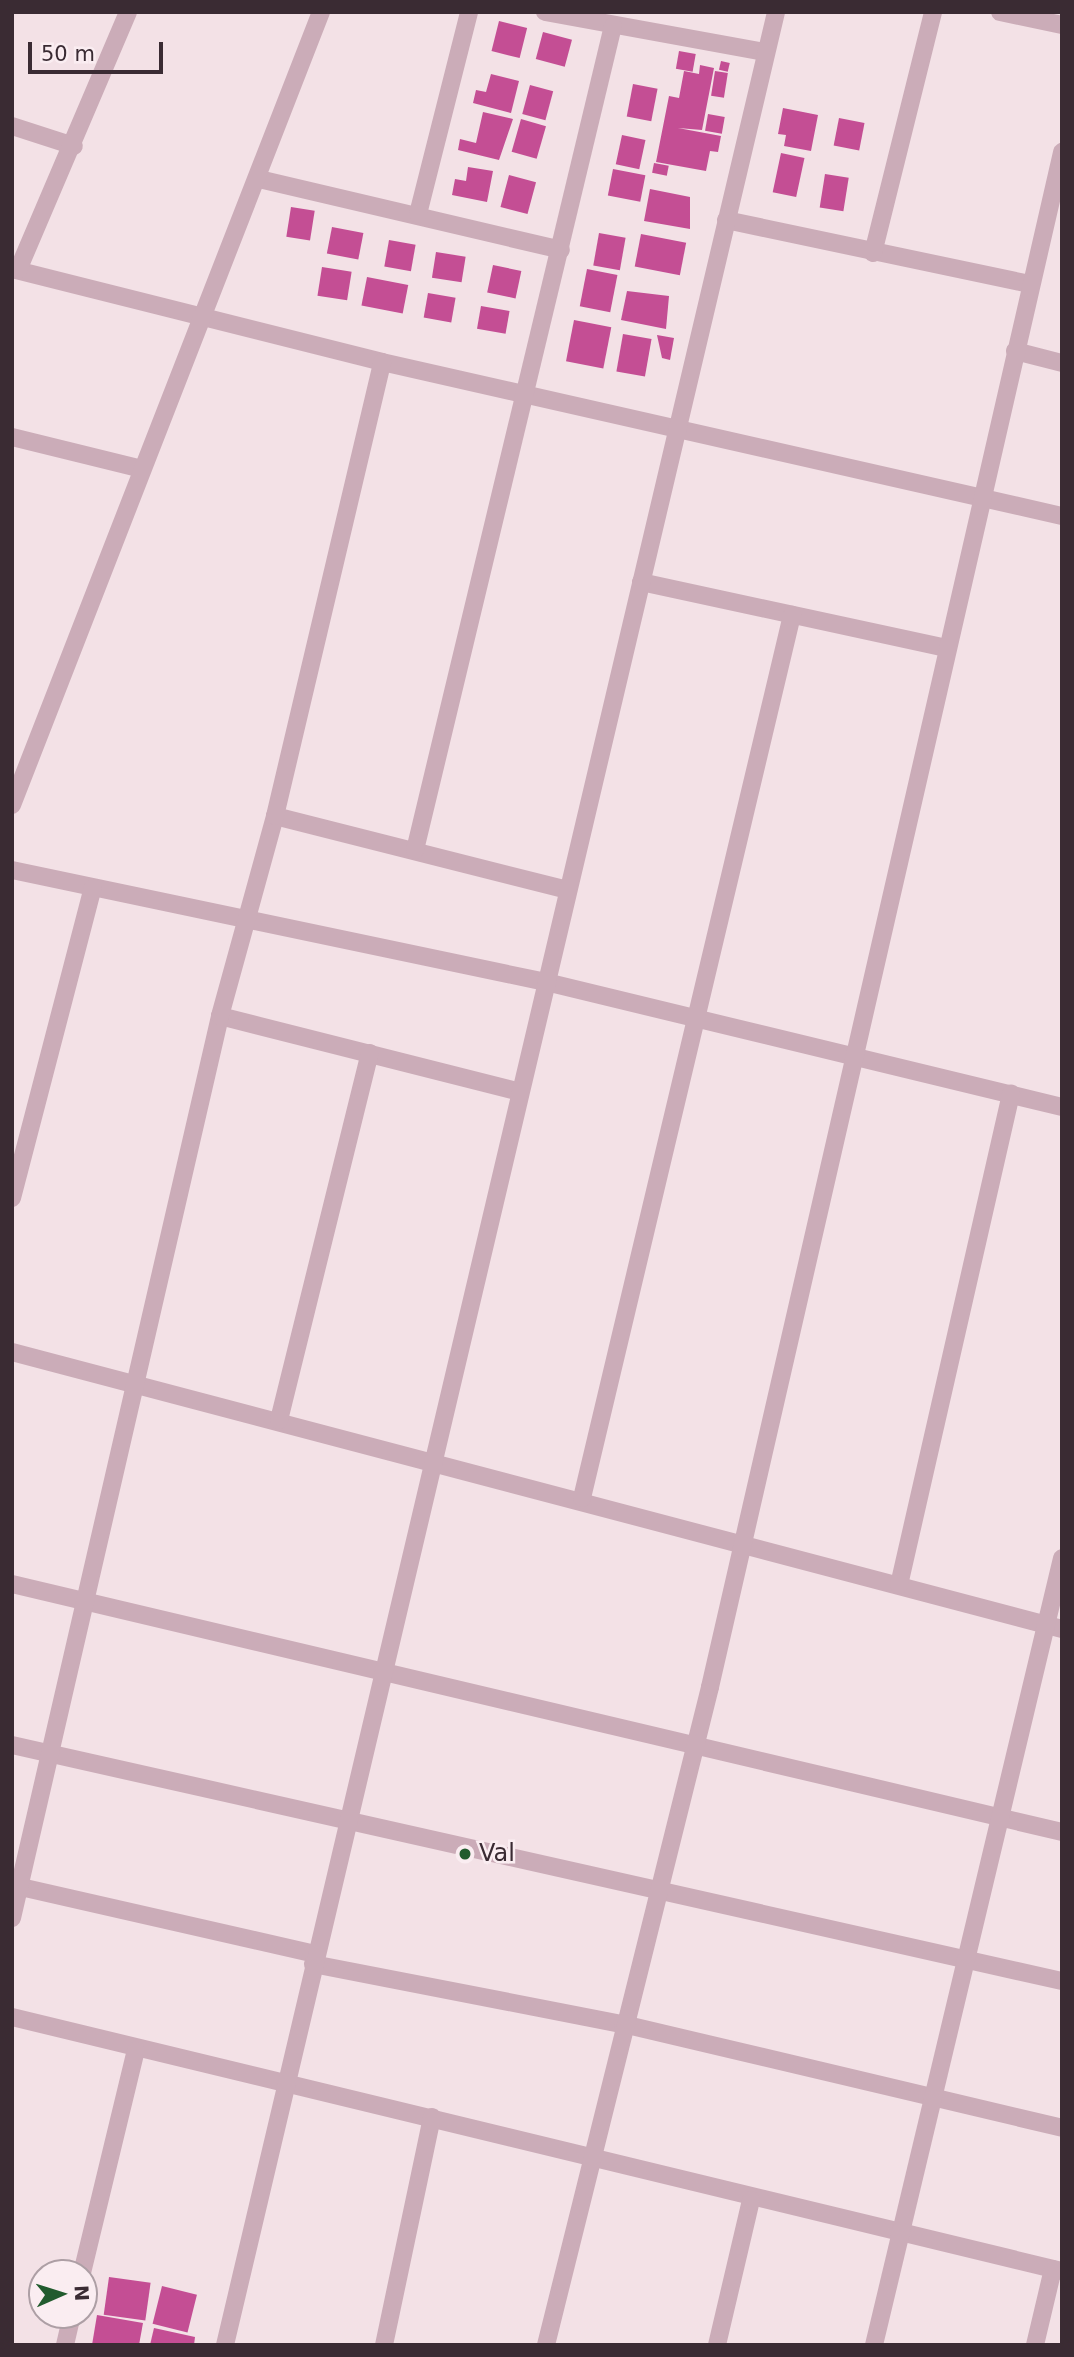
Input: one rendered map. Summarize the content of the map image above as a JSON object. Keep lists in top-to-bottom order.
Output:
{
  "places": ["Val"],
  "scale_bar": "50 m",
  "north": "right"
}
